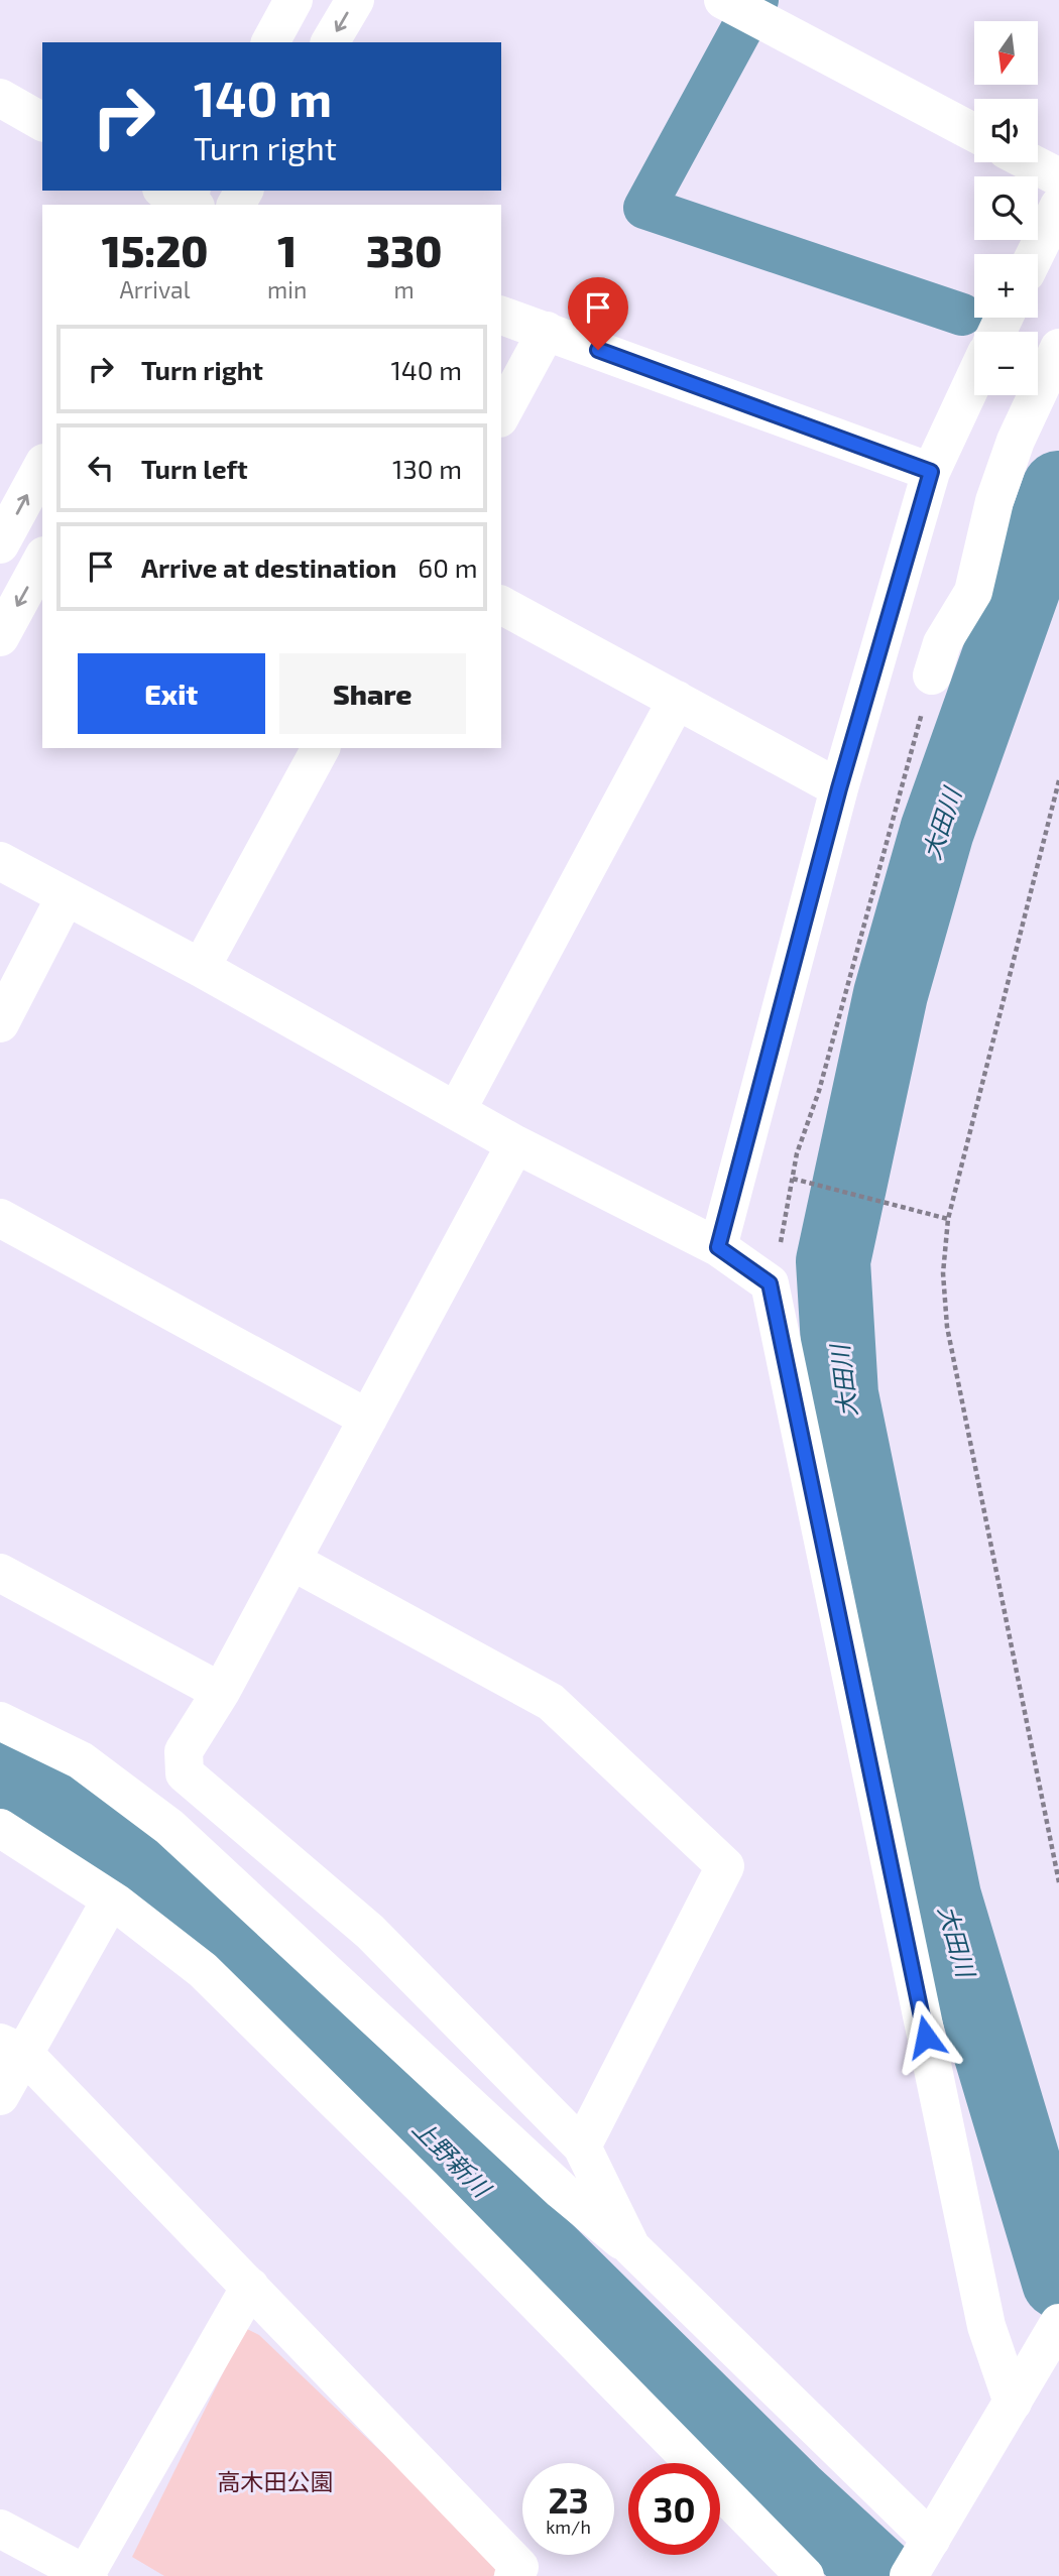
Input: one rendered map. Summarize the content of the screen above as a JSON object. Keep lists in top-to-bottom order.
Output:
{
  "water": ["大田川", "上野新川"],
  "parks": ["高木田公園"],
  "north": "bottom",
  "page": {
    "map_buttons": ["+", "−"],
    "turn": ["140 m", "Turn right"],
    "eta": [
      "15:20",
      "Arrival",
      "1",
      "min",
      "330",
      "m"
    ],
    "list": [
      {
        "name": "Turn right",
        "value": "140 m"
      },
      {
        "name": "Turn left",
        "value": "130 m"
      },
      {
        "name": "Arrive at destination",
        "value": "60 m"
      }
    ],
    "buttons": ["Exit", "Share"],
    "speed": "23 km/h",
    "limit": "30"
  }
}
